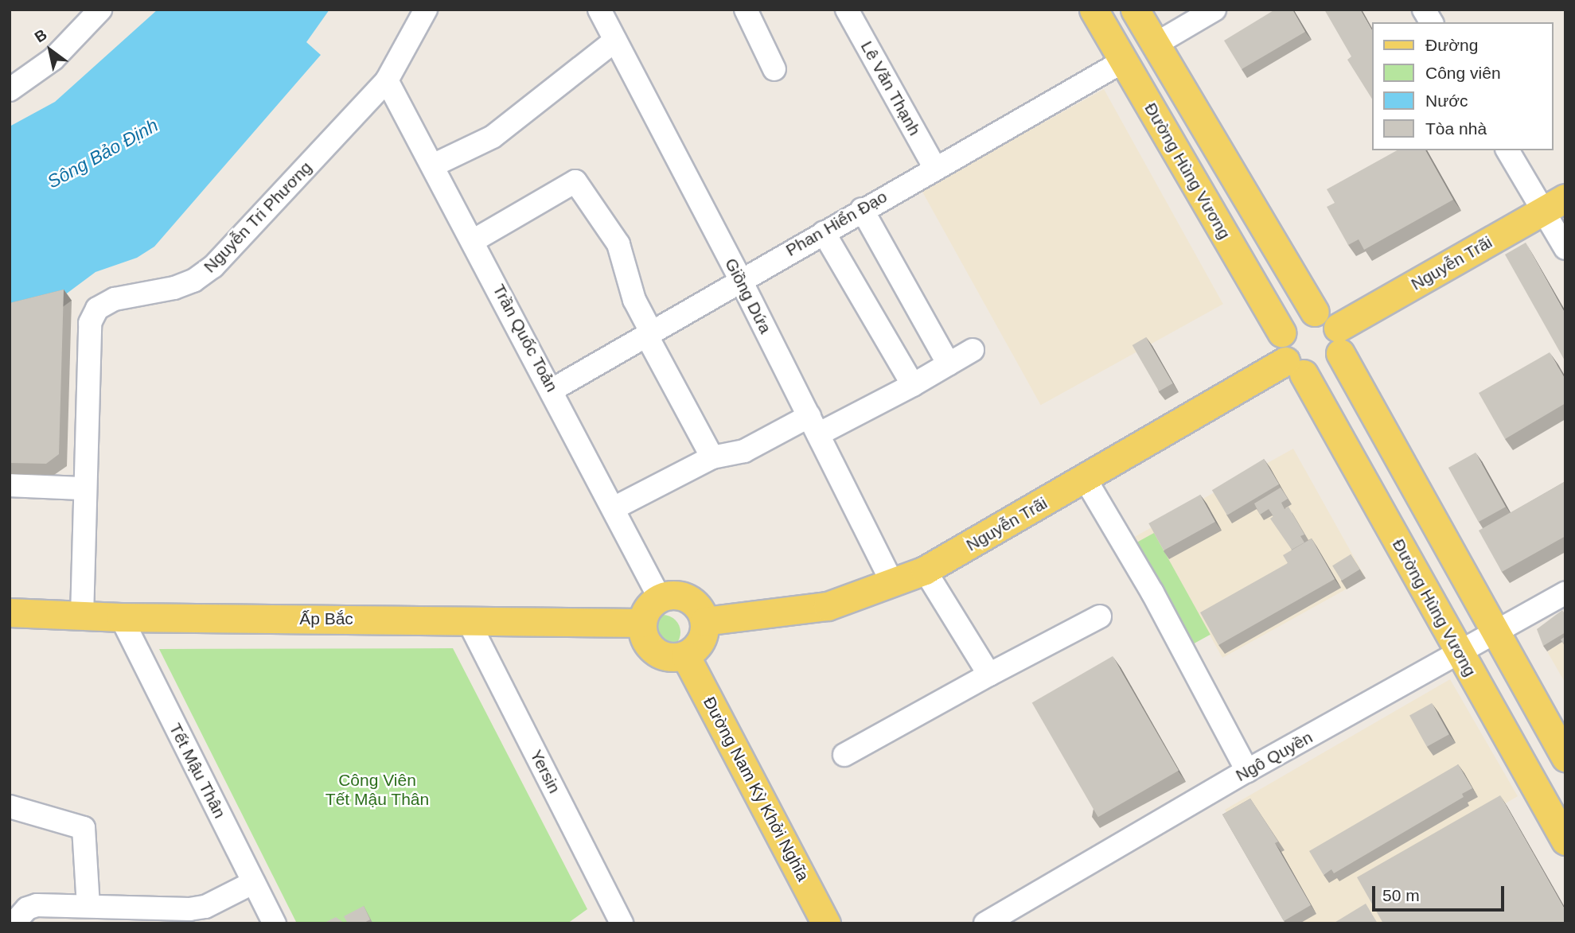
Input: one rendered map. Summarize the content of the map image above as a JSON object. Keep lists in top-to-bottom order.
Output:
{
  "streets": {
    "main road": [
      "Đường Hùng Vương",
      "Nguyễn Trãi",
      "Ấp Bắc",
      "Đường Nam Kỳ Khởi Nghĩa"
    ],
    "street": [
      "Lê Văn Thạnh",
      "Nguyễn Tri Phương",
      "Phan Hiển Đạo",
      "Giồng Dứa",
      "Trần Quốc Toản",
      "Ngô Quyền",
      "Tết Mậu Thân",
      "Yersin"
    ]
  },
  "crossings": [
    ["Lê Văn Thạnh", "Phan Hiển Đạo"],
    ["Đường Hùng Vương", "Phan Hiển Đạo"],
    ["Đường Hùng Vương", "Nguyễn Trãi"],
    ["Đường Hùng Vương", "Ngô Quyền"],
    ["Nguyễn Tri Phương", "Trần Quốc Toản"],
    ["Nguyễn Tri Phương", "Ấp Bắc"],
    ["Phan Hiển Đạo", "Giồng Dứa"],
    ["Phan Hiển Đạo", "Trần Quốc Toản"],
    ["Nguyễn Trãi", "Giồng Dứa"],
    ["Nguyễn Trãi", "Trần Quốc Toản"],
    ["Nguyễn Trãi", "Ấp Bắc"],
    ["Nguyễn Trãi", "Đường Nam Kỳ Khởi Nghĩa"],
    ["Trần Quốc Toản", "Ấp Bắc"],
    ["Trần Quốc Toản", "Đường Nam Kỳ Khởi Nghĩa"],
    ["Ấp Bắc", "Tết Mậu Thân"],
    ["Ấp Bắc", "Yersin"],
    ["Ấp Bắc", "Đường Nam Kỳ Khởi Nghĩa"]
  ],
  "water": ["Sông Bảo Định"],
  "parks": ["Công Viên Tết Mậu Thân"],
  "legend": [
    "Đường",
    "Công viên",
    "Nước",
    "Tòa nhà"
  ],
  "scale_bar": "50 m",
  "north": "top left"
}
